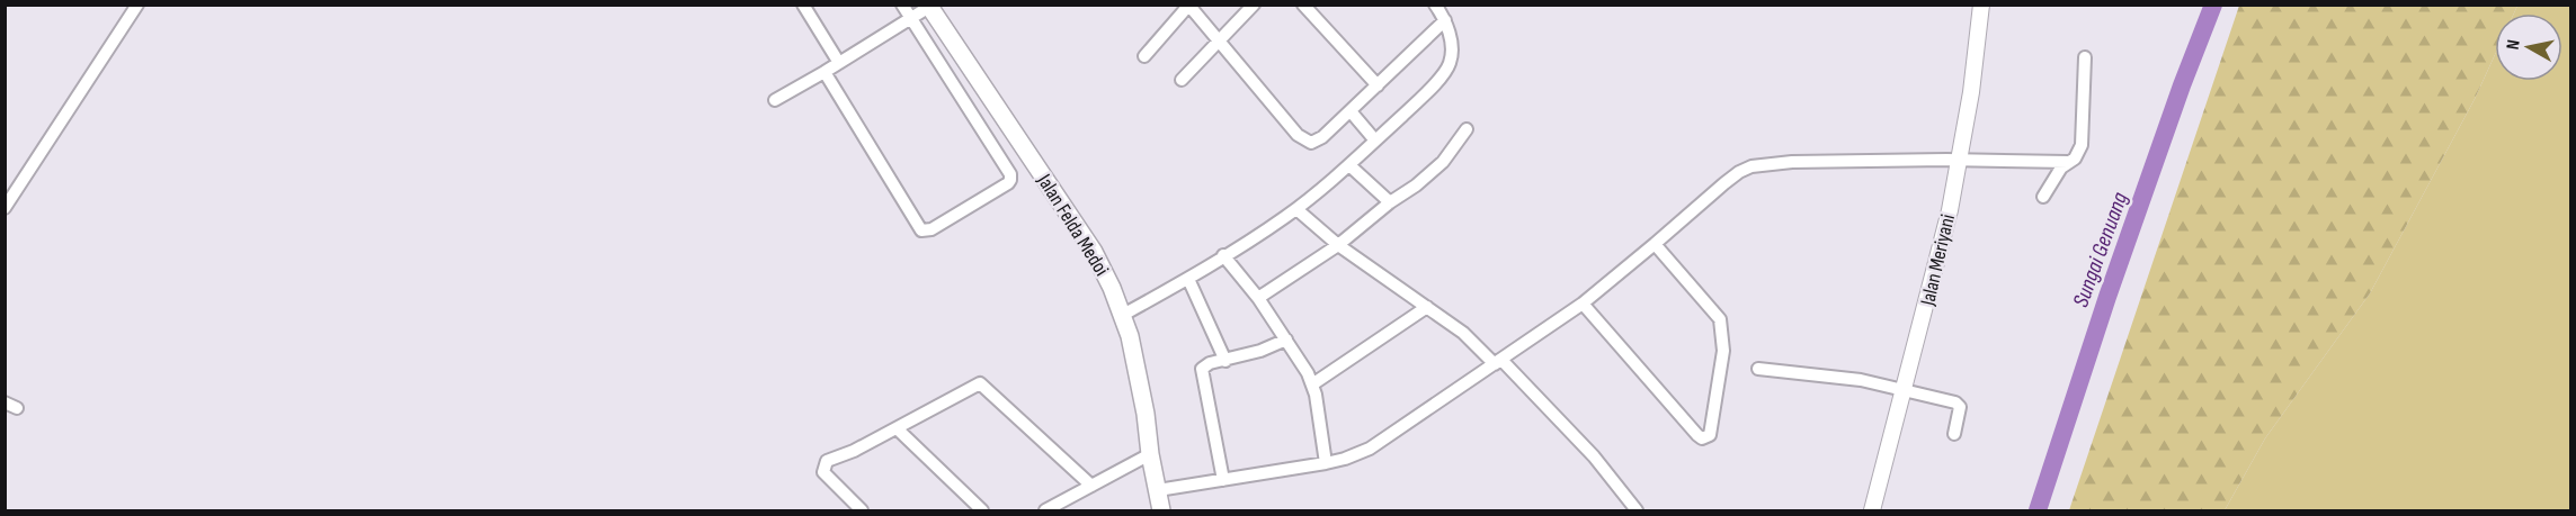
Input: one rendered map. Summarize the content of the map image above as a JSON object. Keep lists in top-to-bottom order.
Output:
{
  "streets": {
    "main road": ["Jalan Felda Medoi"],
    "street": ["Jalan Meriyani"]
  },
  "water": ["Sungai Genuang"],
  "north": "left"
}
